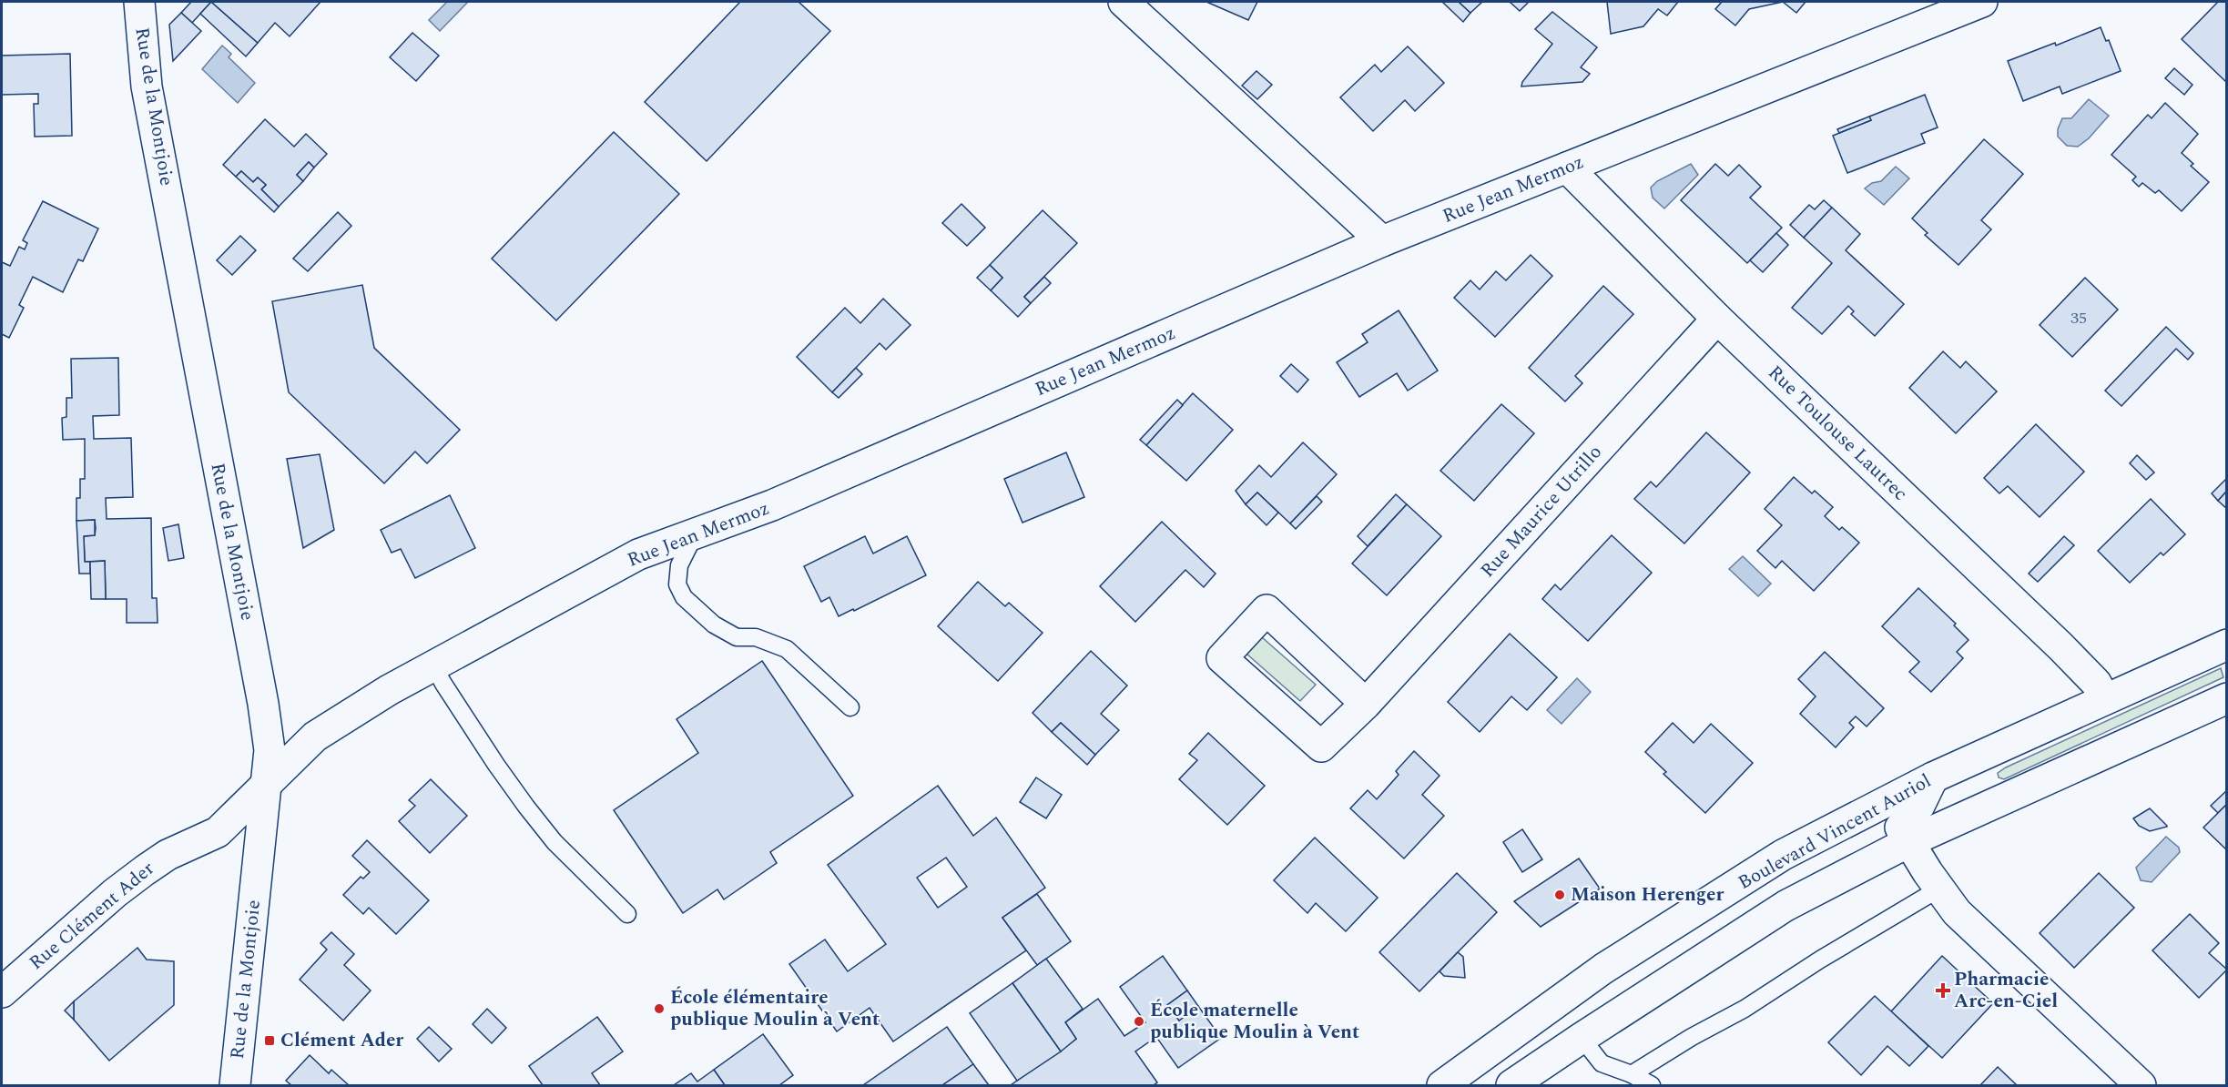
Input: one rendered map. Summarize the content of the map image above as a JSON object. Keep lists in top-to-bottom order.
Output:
{
  "streets": {
    "street": [
      "Rue de la Montjoie",
      "Rue Jean Mermoz",
      "Rue Toulouse Lautrec",
      "Rue Maurice Utrillo",
      "Boulevard Vincent Auriol",
      "Rue Clément Ader"
    ]
  },
  "crossings": [
    ["Rue de la Montjoie", "Rue Jean Mermoz"],
    ["Rue de la Montjoie", "Rue Clément Ader"],
    ["Rue Jean Mermoz", "Rue Toulouse Lautrec"],
    ["Rue Jean Mermoz", "Rue Clément Ader"],
    ["Rue Toulouse Lautrec", "Rue Maurice Utrillo"],
    ["Rue Toulouse Lautrec", "Boulevard Vincent Auriol"]
  ],
  "places": {
    "other": ["Maison Herenger", "École élémentaire publique Moulin à Vent", "École maternelle publique Moulin à Vent"],
    "health": ["Pharmacie Arc-en-Ciel"],
    "transit": ["Clément Ader"]
  },
  "house_numbers": ["35"]
}
